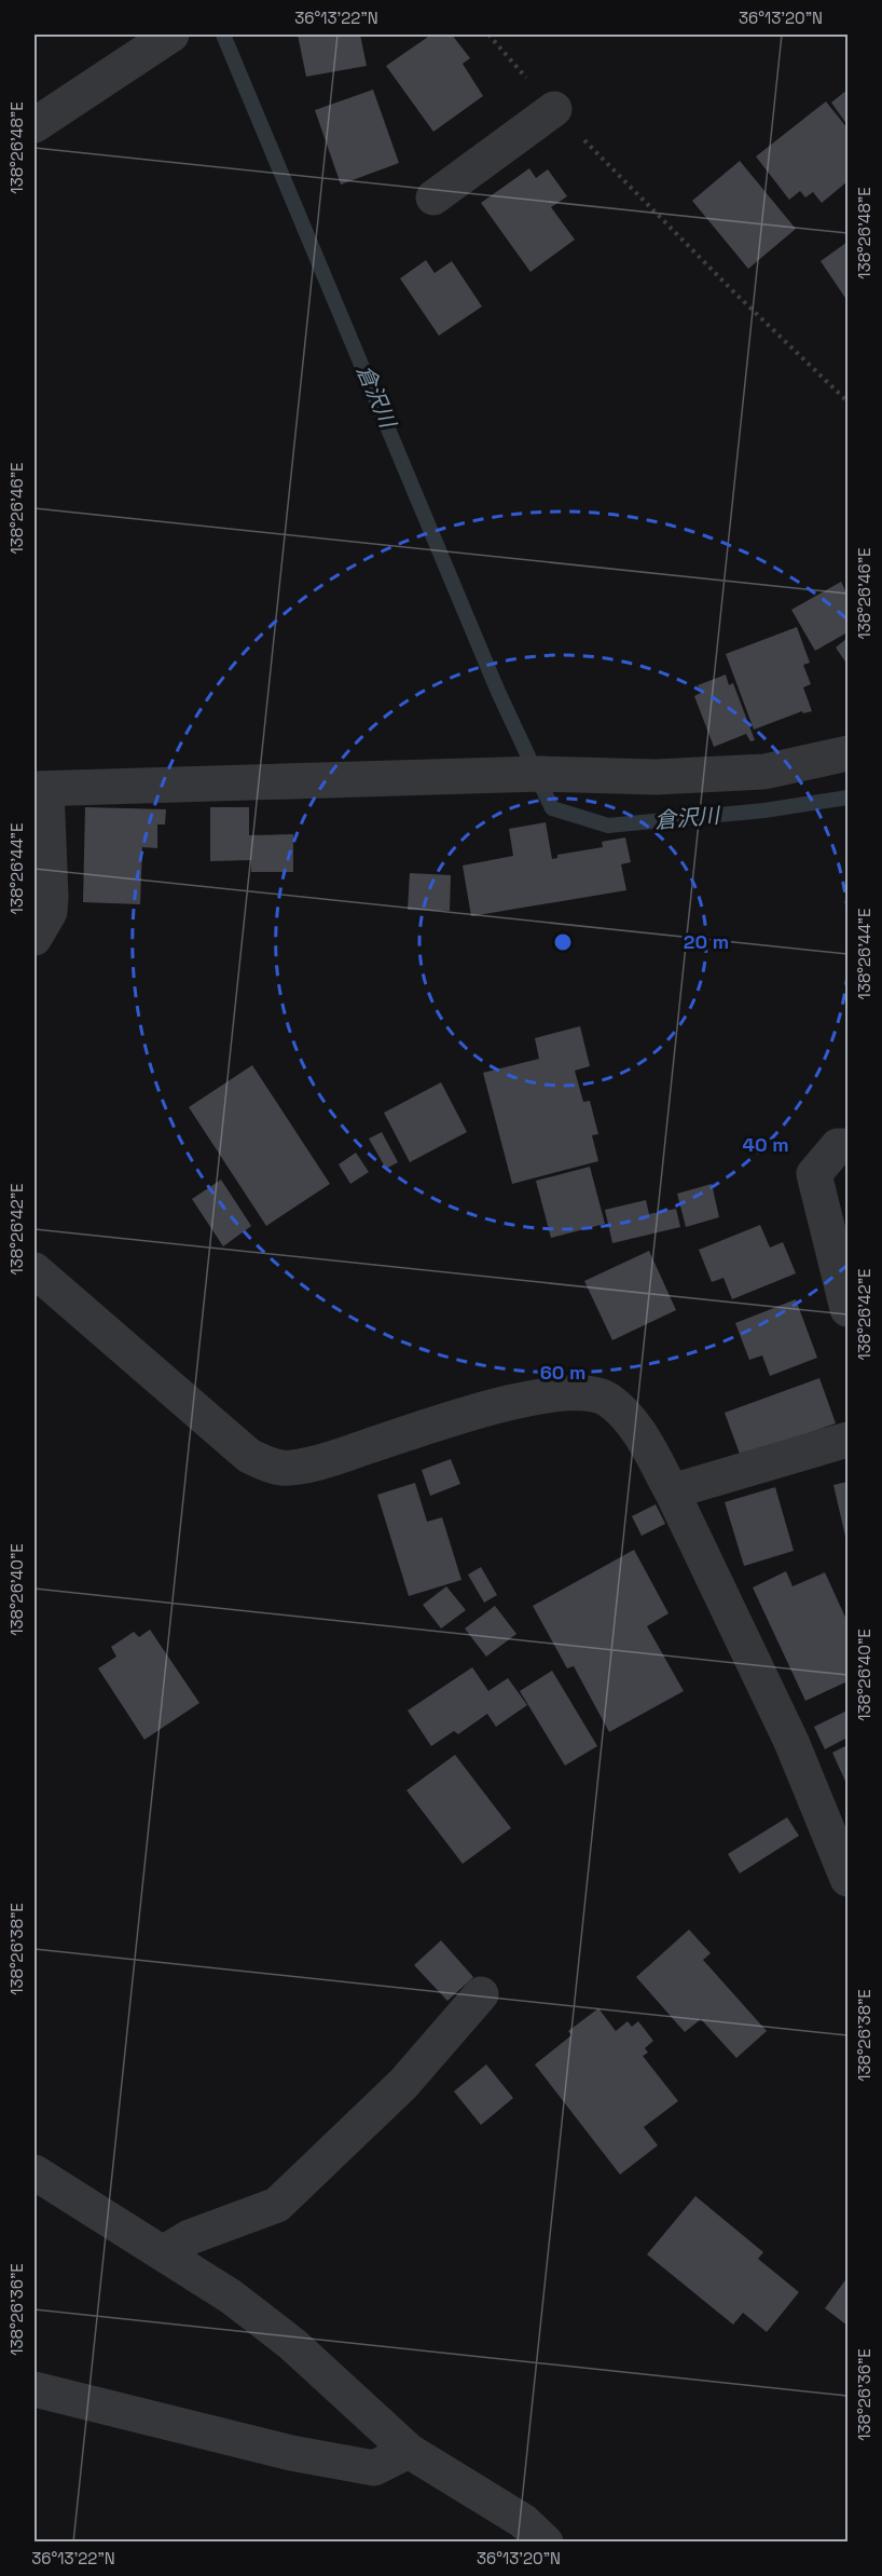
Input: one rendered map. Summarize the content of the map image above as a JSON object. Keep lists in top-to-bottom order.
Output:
{
  "water": ["倉沢川"],
  "coordinates": [
    "36°13'22\"N",
    "36°13'20\"N",
    "138°26'48\"E",
    "138°26'46\"E",
    "138°26'44\"E",
    "138°26'42\"E",
    "138°26'40\"E",
    "138°26'38\"E",
    "138°26'36\"E"
  ],
  "rings": ["20 m", "40 m", "60 m"]
}
